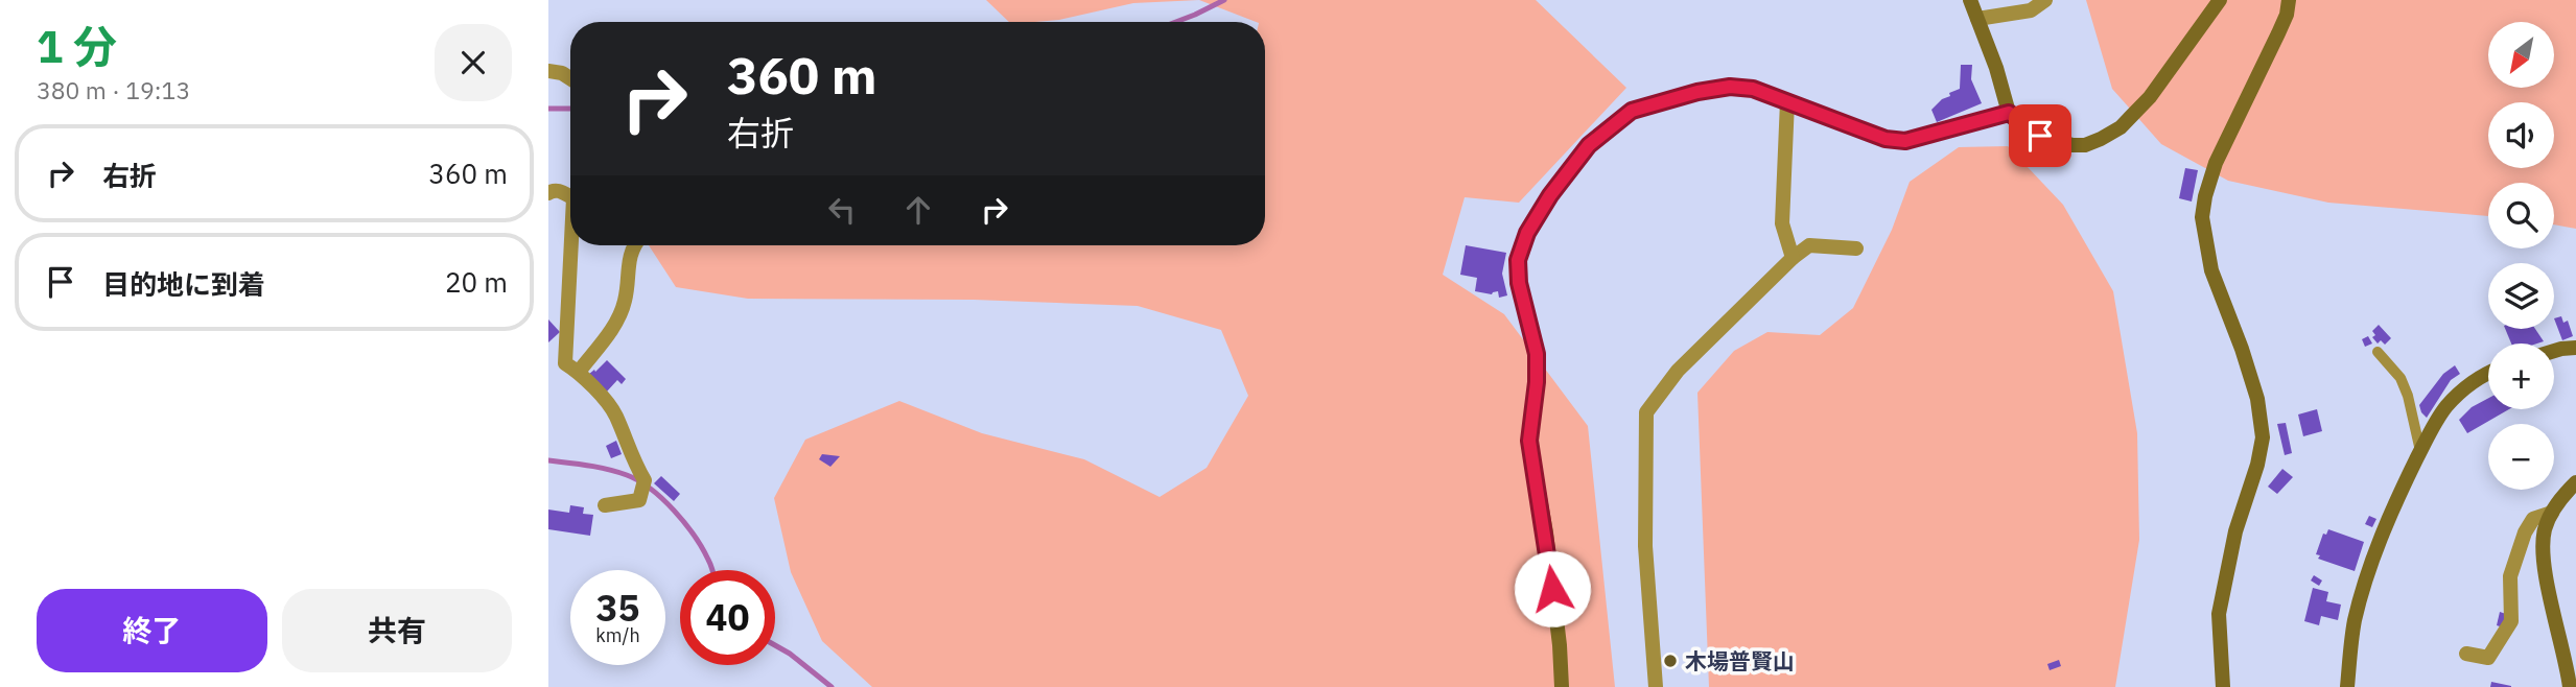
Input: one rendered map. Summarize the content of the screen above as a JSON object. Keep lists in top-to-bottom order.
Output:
{
  "places": ["木場普賢山"],
  "north": "bottom left",
  "page": {
    "heading": ["1 分", "380 m · 19:13"],
    "map_buttons": ["+", "−"],
    "turn": ["360 m", "右折"],
    "list": [
      {
        "name": "右折",
        "value": "360 m"
      },
      {
        "name": "目的地に到着",
        "value": "20 m"
      }
    ],
    "speed": "35 km/h",
    "limit": "40",
    "buttons": ["終了", "共有"]
  }
}
